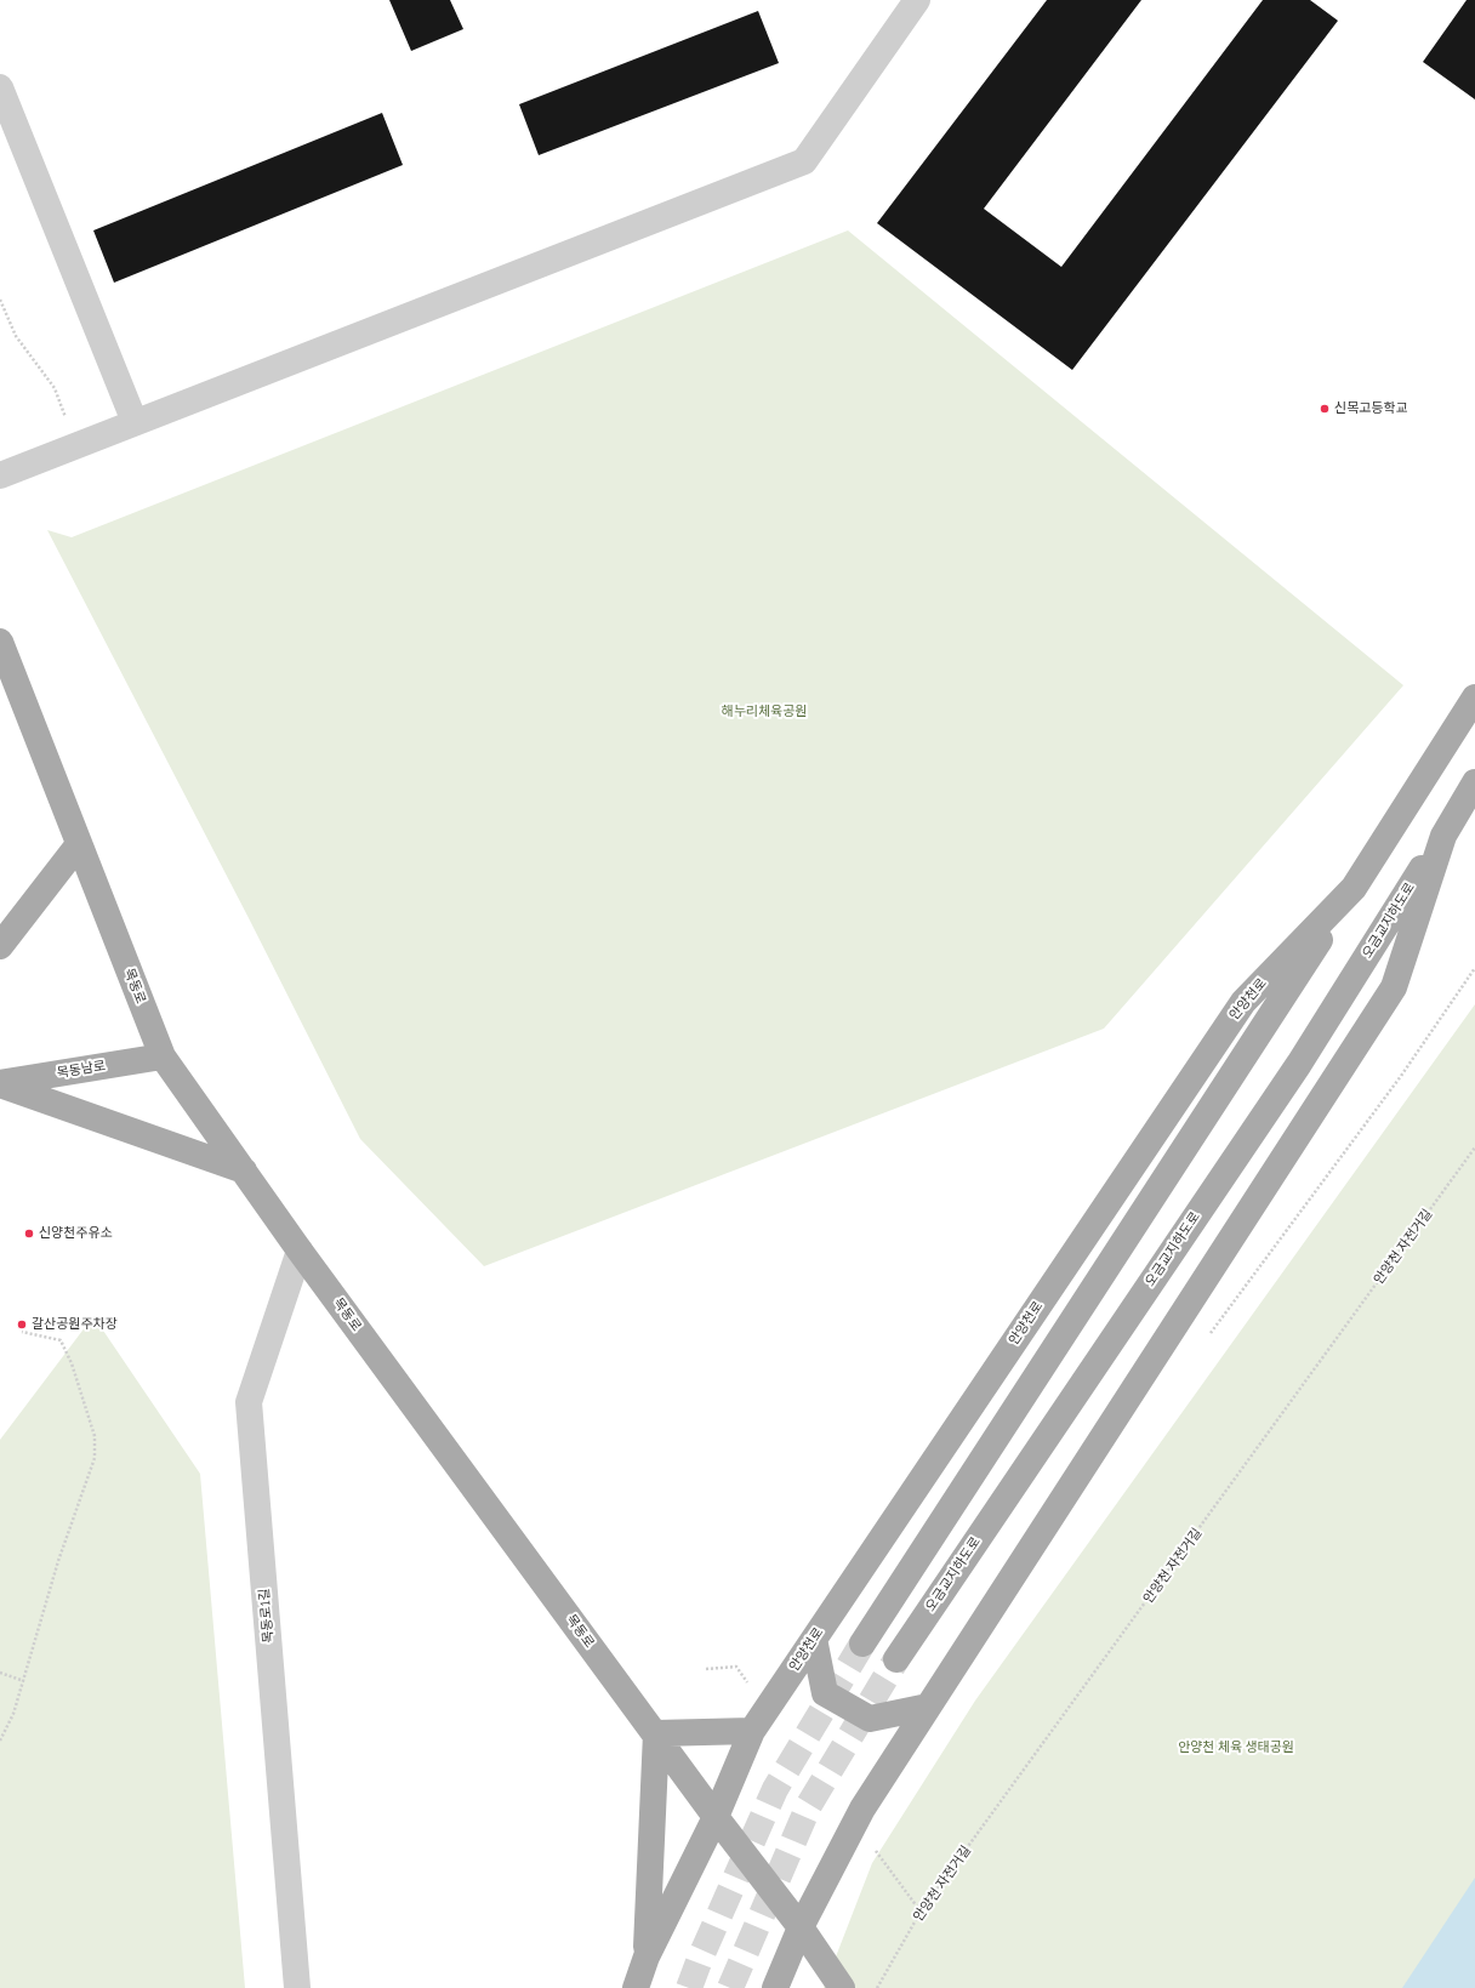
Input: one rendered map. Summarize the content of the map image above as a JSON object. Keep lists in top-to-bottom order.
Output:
{
  "streets": {
    "main road": [
      "오금교지하도로",
      "목동로",
      "안양천로",
      "목동남로"
    ],
    "street": ["목동로1길"],
    "path": ["안양천 자전거길"]
  },
  "crossings": [
    ["목동로", "안양천로"],
    ["목동로", "목동남로"],
    ["목동로", "목동로1길"]
  ],
  "parks": ["해누리체육공원", "안양천 체육 생태공원"],
  "places": ["신목고등학교", "신양천주유소", "갈산공원주차장"]
}
